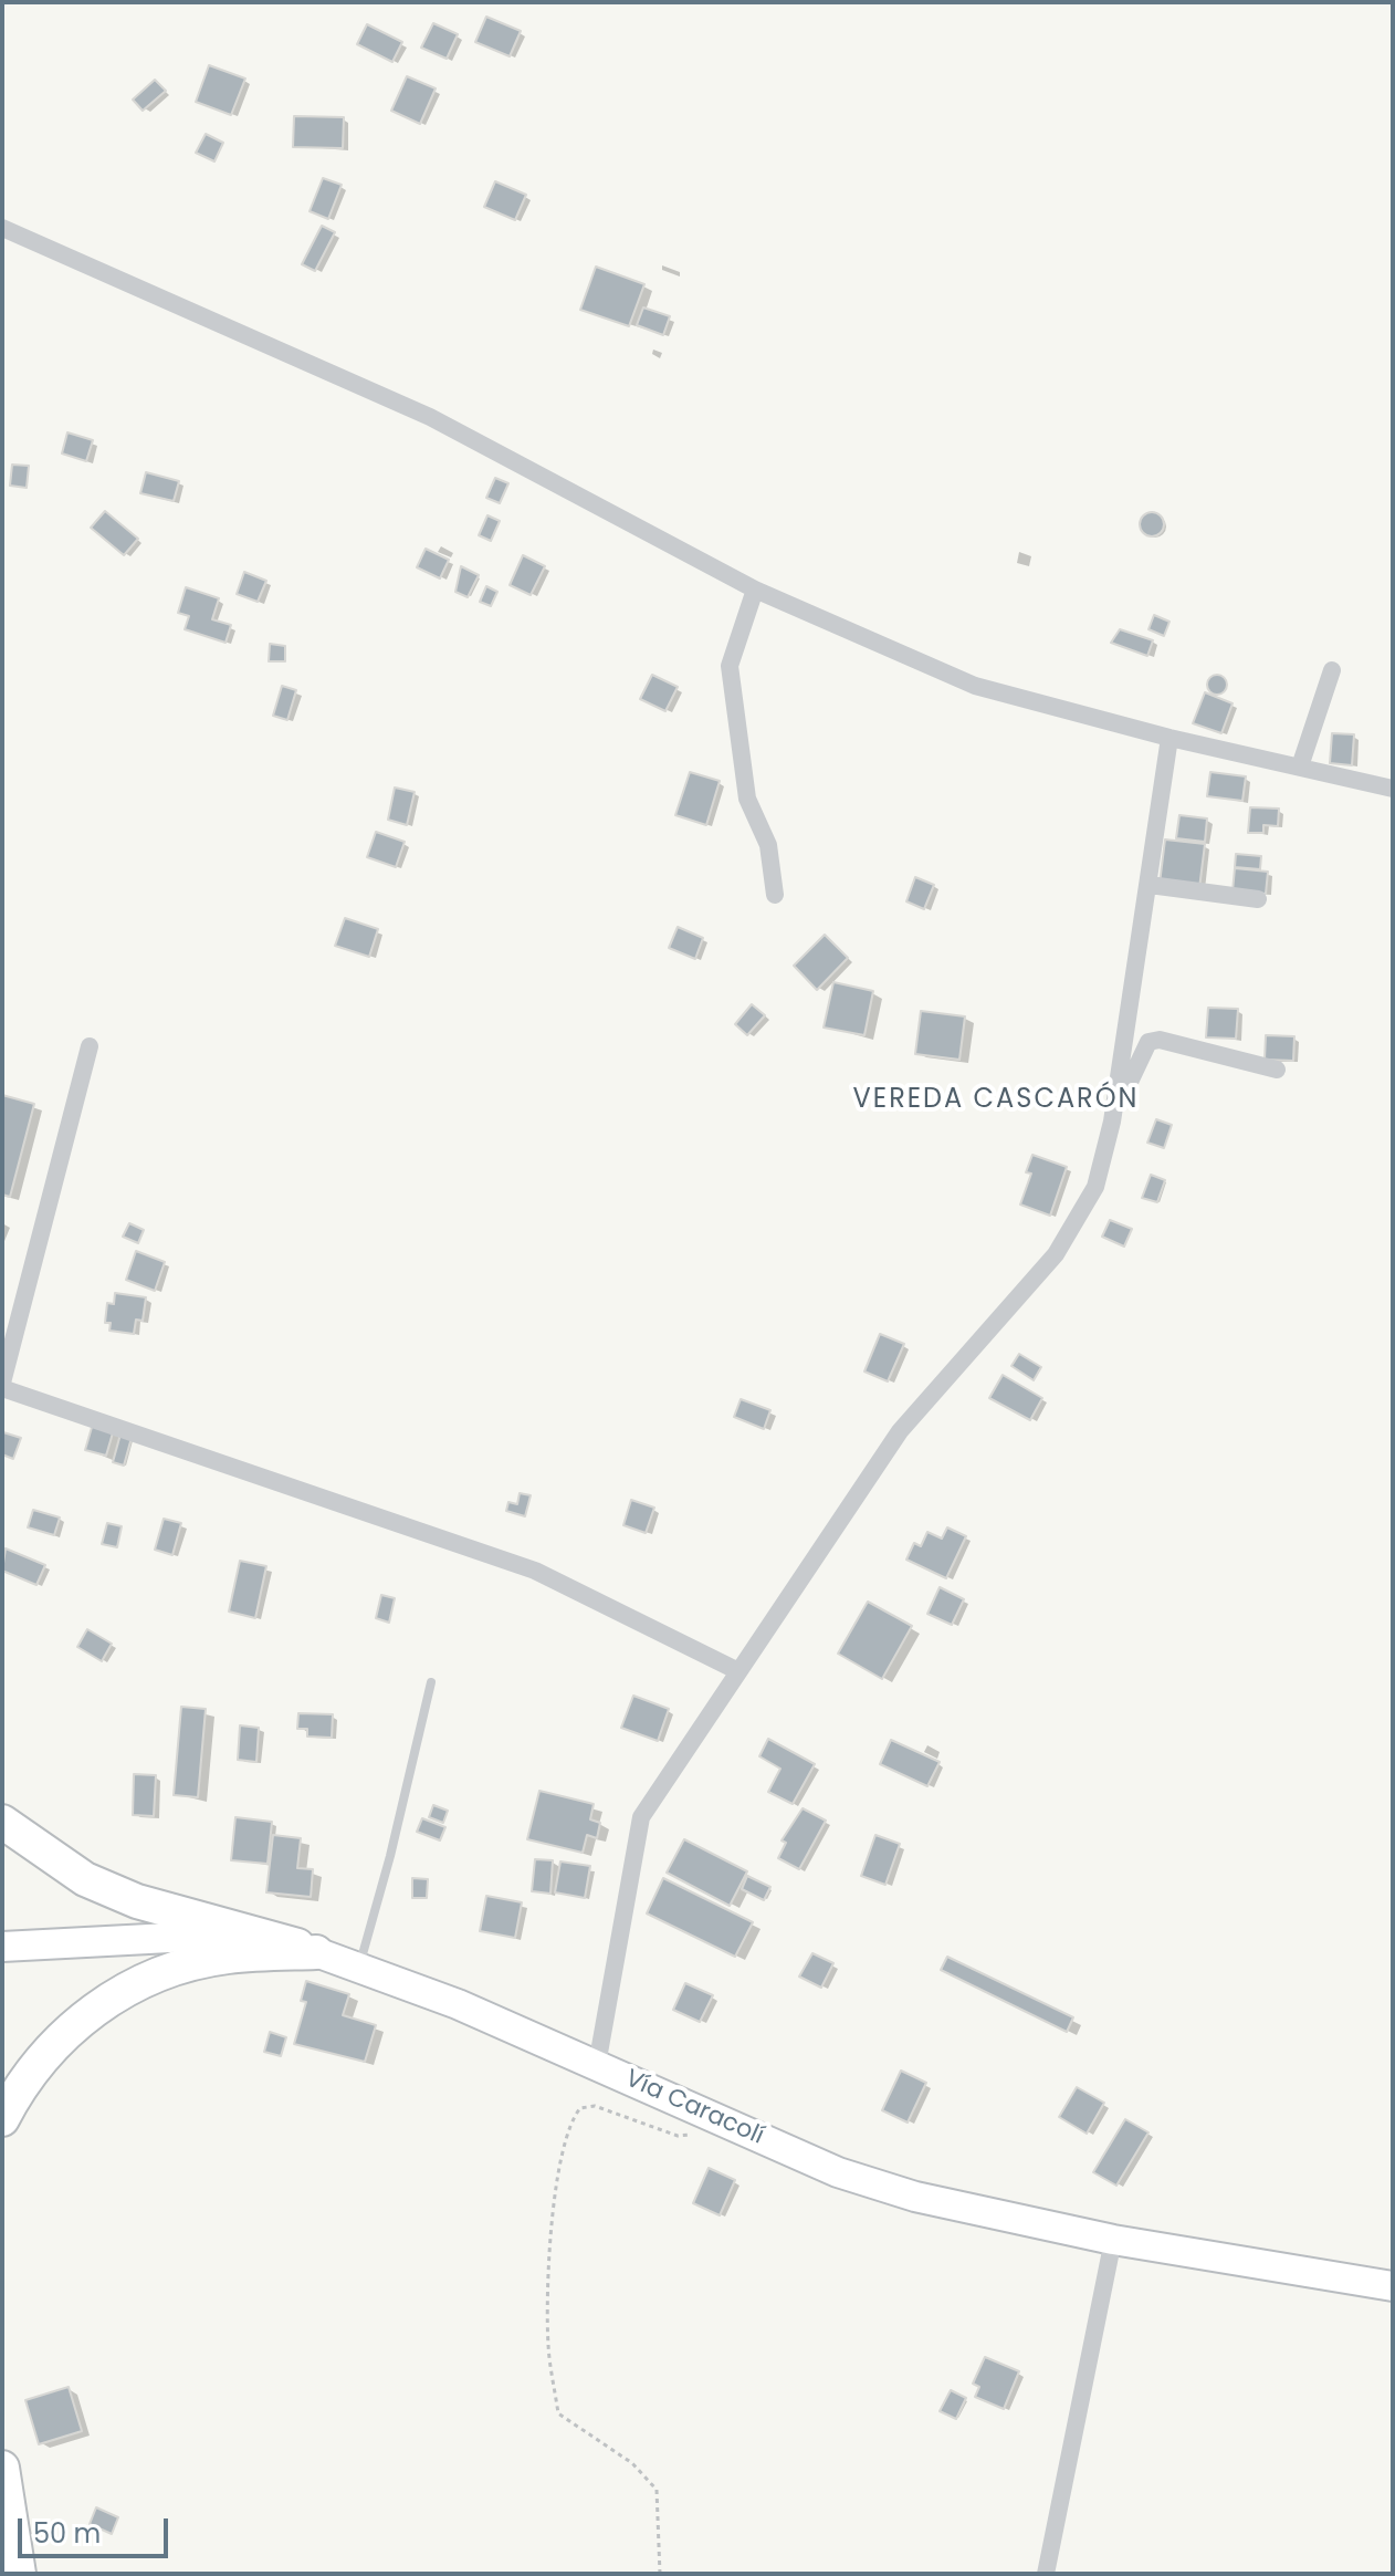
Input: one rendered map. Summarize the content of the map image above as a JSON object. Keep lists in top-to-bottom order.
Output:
{
  "streets": {
    "main road": ["Vía Caracolí"]
  },
  "districts": ["VEREDA CASCARÓN"],
  "scale_bar": "50 m"
}
